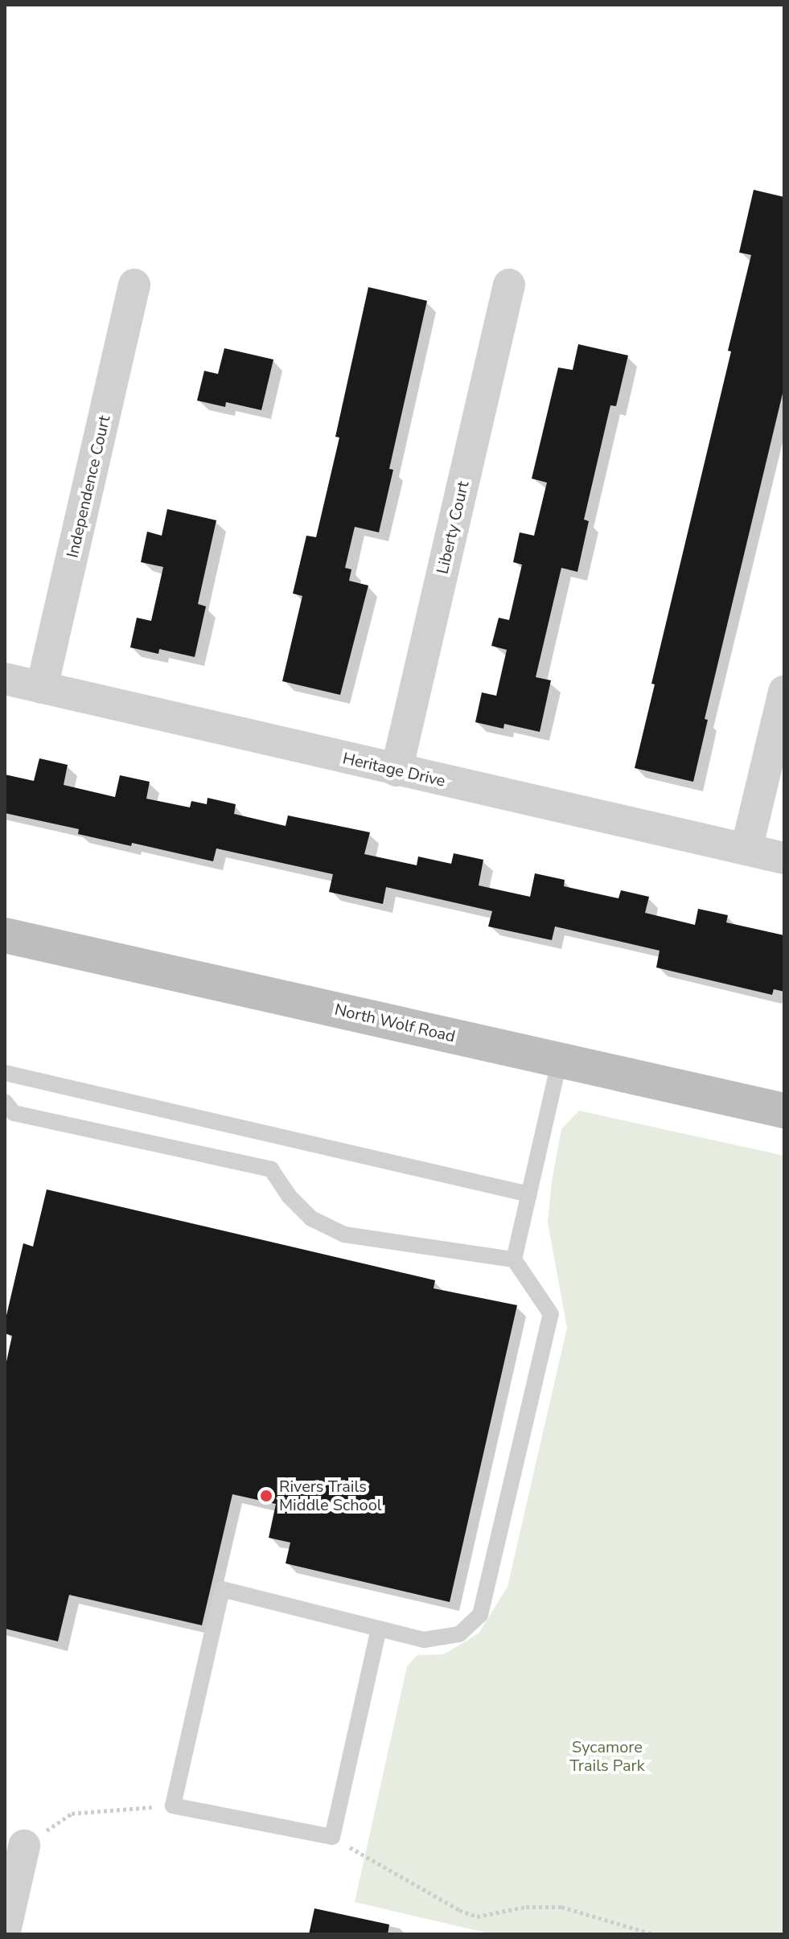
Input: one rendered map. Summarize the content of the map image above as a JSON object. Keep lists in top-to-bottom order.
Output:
{
  "streets": {
    "main road": ["North Wolf Road"],
    "street": ["Independence Court", "Liberty Court", "Heritage Drive"]
  },
  "crossings": [
    ["Independence Court", "Heritage Drive"],
    ["Liberty Court", "Heritage Drive"]
  ],
  "parks": ["Sycamore Trails Park"],
  "places": ["Rivers Trails Middle School"]
}
